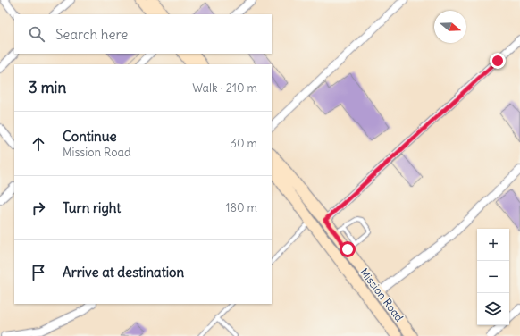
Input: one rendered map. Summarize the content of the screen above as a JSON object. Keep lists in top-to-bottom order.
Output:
{
  "streets": {
    "street": ["Mission Road"]
  },
  "north": "right",
  "page": {
    "search": "Search here",
    "heading": ["3 min", "Walk · 210 m"],
    "list": [
      ["Continue", "Mission Road", "30 m"],
      ["Turn right", "180 m"],
      "Arrive at destination"
    ],
    "map_buttons": ["+", "−"]
  }
}
